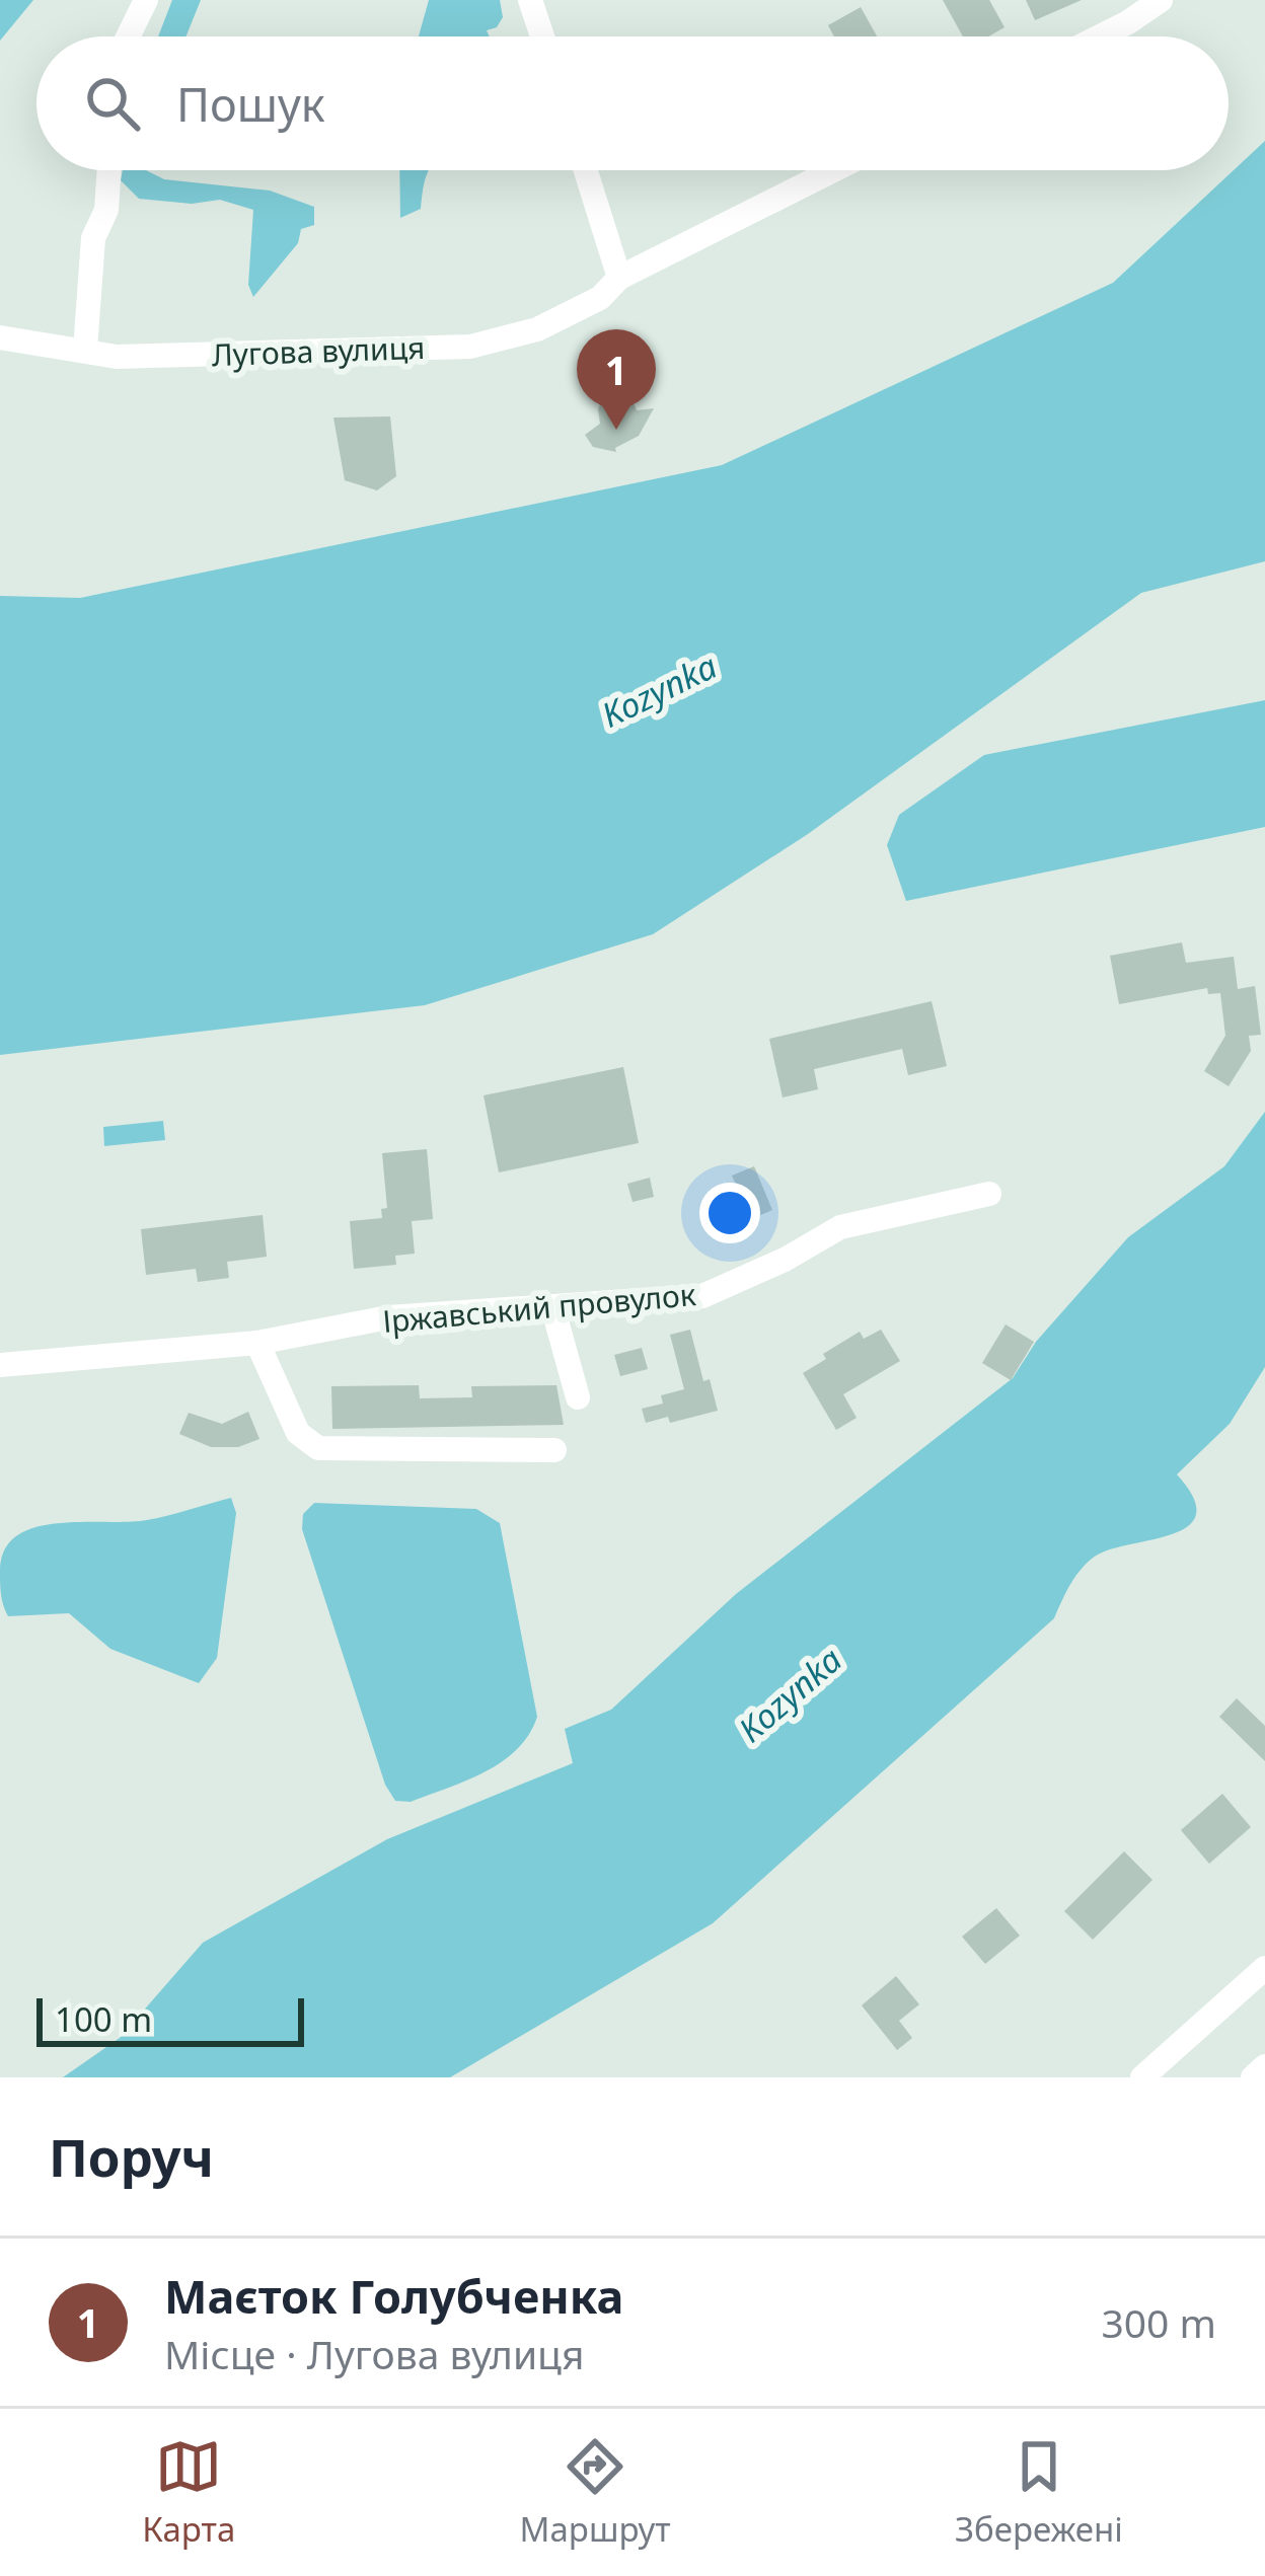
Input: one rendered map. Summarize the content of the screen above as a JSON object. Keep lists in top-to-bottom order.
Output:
{
  "streets": {
    "street": ["Лугова вулиця", "Іржавський провулок"]
  },
  "water": ["Kozynka"],
  "scale_bar": "100 m",
  "page": {
    "search": "Пошук",
    "pins": "1",
    "scale": "100 m",
    "heading": "Поруч",
    "list": [
      {
        "mark": "1",
        "name": "Маєток Голубченка",
        "note": "Місце · Лугова вулиця",
        "value": "300 m"
      }
    ],
    "nav": ["Карта", "Маршрут", "Збережені"]
  }
}
